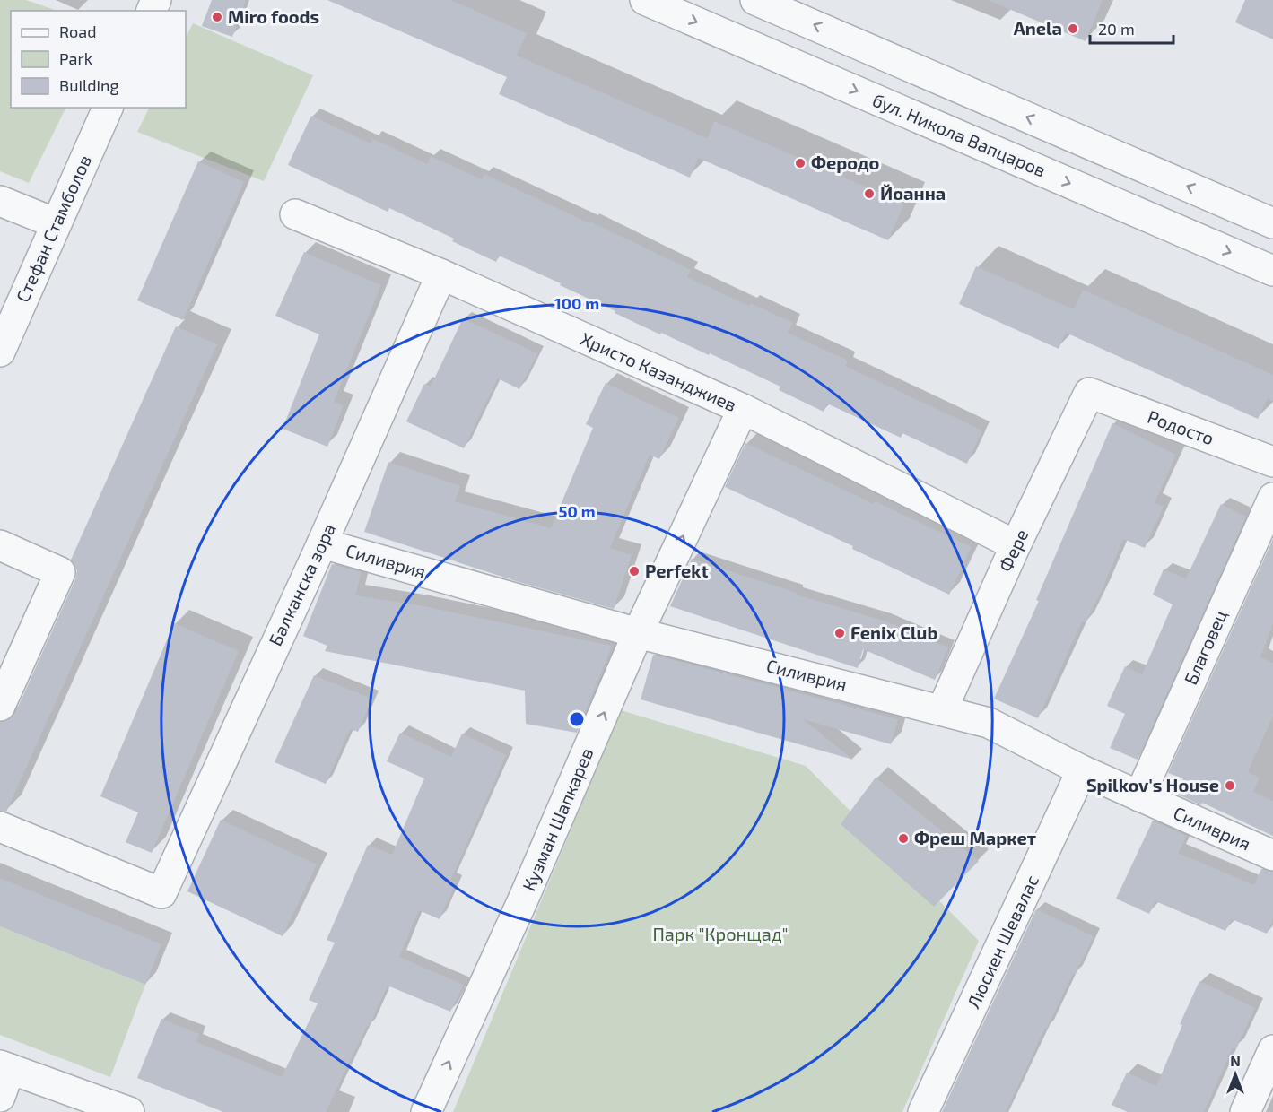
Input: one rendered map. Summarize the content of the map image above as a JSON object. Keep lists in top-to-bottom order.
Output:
{
  "streets": {
    "street": [
      "бул. Никола Вапцаров",
      "Стефан Стамболов",
      "Христо Казанджиев",
      "Родосто",
      "Фере",
      "Силиврия",
      "Балканска зора",
      "Благовец",
      "Кузман Шапкарев",
      "Люсиен Шевалас"
    ]
  },
  "crossings": [
    ["Христо Казанджиев", "Фере"],
    ["Христо Казанджиев", "Балканска зора"],
    ["Христо Казанджиев", "Кузман Шапкарев"],
    ["Родосто", "Фере"],
    ["Фере", "Силиврия"],
    ["Силиврия", "Балканска зора"],
    ["Силиврия", "Благовец"],
    ["Силиврия", "Кузман Шапкарев"],
    ["Силиврия", "Люсиен Шевалас"]
  ],
  "one_way": ["Кузман Шапкарев"],
  "parks": ["Парк \"Кронщад\""],
  "places": [
    "Miro foods",
    "Anela",
    "Феродо",
    "Йоанна",
    "Perfekt",
    "Fenix Club",
    "Spilkov's House",
    "Фреш Маркет"
  ],
  "legend": ["Road", "Park", "Building"],
  "scale_bar": "20 m",
  "north": "top",
  "rings": ["100 m", "50 m"]
}
